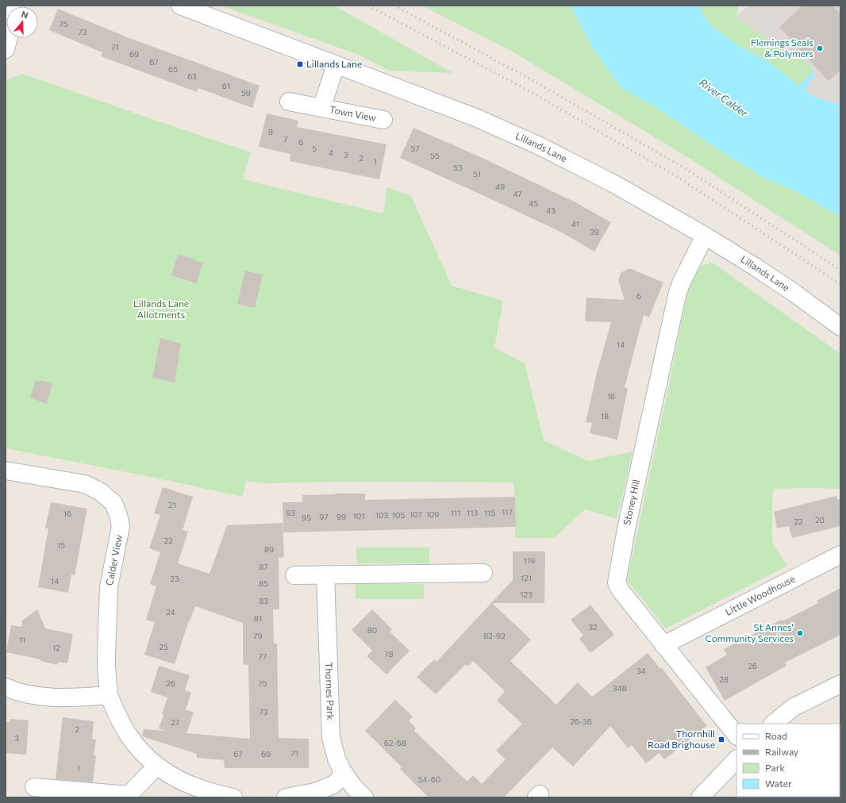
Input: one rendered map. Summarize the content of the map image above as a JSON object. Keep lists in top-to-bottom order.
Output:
{
  "streets": {
    "street": [
      "Town View",
      "Lillands Lane",
      "Stoney Hill",
      "Calder View",
      "Little Woodhouse",
      "Thornes Park"
    ]
  },
  "crossings": [
    ["Town View", "Lillands Lane"],
    ["Lillands Lane", "Stoney Hill"],
    ["Stoney Hill", "Little Woodhouse"]
  ],
  "water": ["River Calder"],
  "parks": ["Lillands Lane Allotments"],
  "places": {
    "other": ["Flemings Seals & Polymers", "St Annes' Community Services"],
    "transit": ["Lillands Lane", "Thornhill Road Brighouse"]
  },
  "house_numbers": [
    "75",
    "73",
    "71",
    "69",
    "67",
    "65",
    "63",
    "61",
    "59",
    "8",
    "7",
    "6",
    "5",
    "57",
    "4",
    "3",
    "55",
    "2",
    "1",
    "53",
    "51",
    "49",
    "47",
    "45",
    "43",
    "41",
    "39",
    "6",
    "14",
    "16",
    "18",
    "21",
    "117",
    "93",
    "111",
    "113",
    "115",
    "16",
    "107",
    "109",
    "103",
    "105",
    "101",
    "97",
    "99",
    "95",
    "20",
    "22",
    "22",
    "15",
    "89",
    "119",
    "87",
    "121",
    "23",
    "14",
    "85",
    "123",
    "83",
    "24",
    "81",
    "32",
    "80",
    "79",
    "82-92",
    "11",
    "25",
    "12",
    "78",
    "77",
    "26",
    "34",
    "28",
    "26",
    "75",
    "34B",
    "73",
    "26-36",
    "27",
    "2",
    "3",
    "62-68",
    "71",
    "67",
    "69",
    "1",
    "54-60"
  ],
  "legend": [
    "Road",
    "Railway",
    "Park",
    "Water"
  ],
  "north": "top"
}
